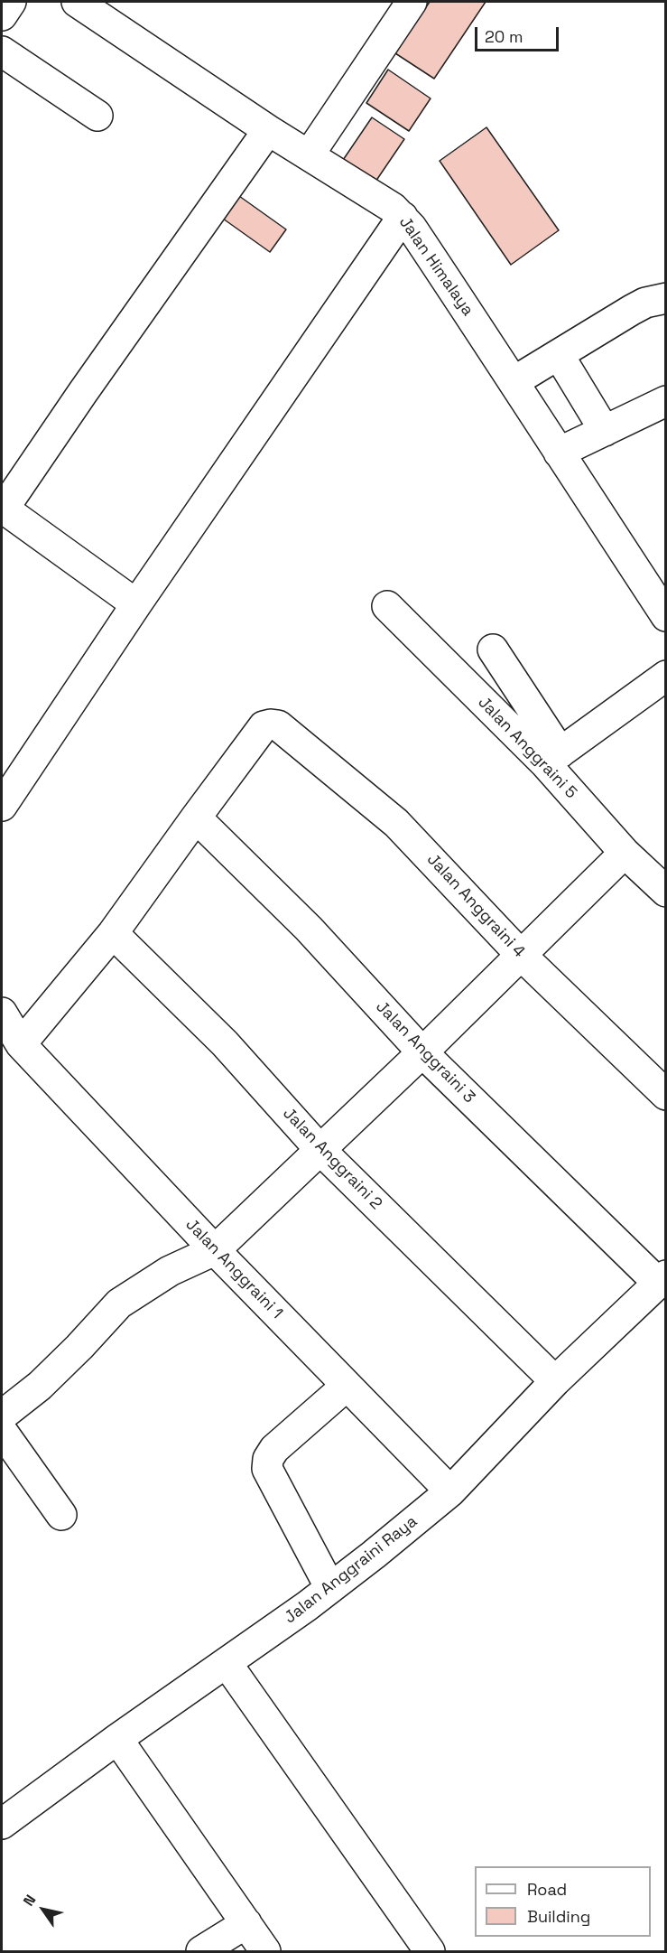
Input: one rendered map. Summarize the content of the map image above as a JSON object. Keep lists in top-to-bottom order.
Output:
{
  "streets": {
    "street": [
      "Jalan Himalaya",
      "Jalan Anggraini 5",
      "Jalan Anggraini 4",
      "Jalan Anggraini 3",
      "Jalan Anggraini 2",
      "Jalan Anggraini 1",
      "Jalan Anggraini Raya"
    ]
  },
  "crossings": [
    ["Jalan Anggraini 4", "Jalan Anggraini 3"],
    ["Jalan Anggraini 3", "Jalan Anggraini Raya"],
    ["Jalan Anggraini 2", "Jalan Anggraini Raya"],
    ["Jalan Anggraini 1", "Jalan Anggraini Raya"]
  ],
  "legend": ["Road", "Building"],
  "scale_bar": "20 m",
  "north": "top left"
}
